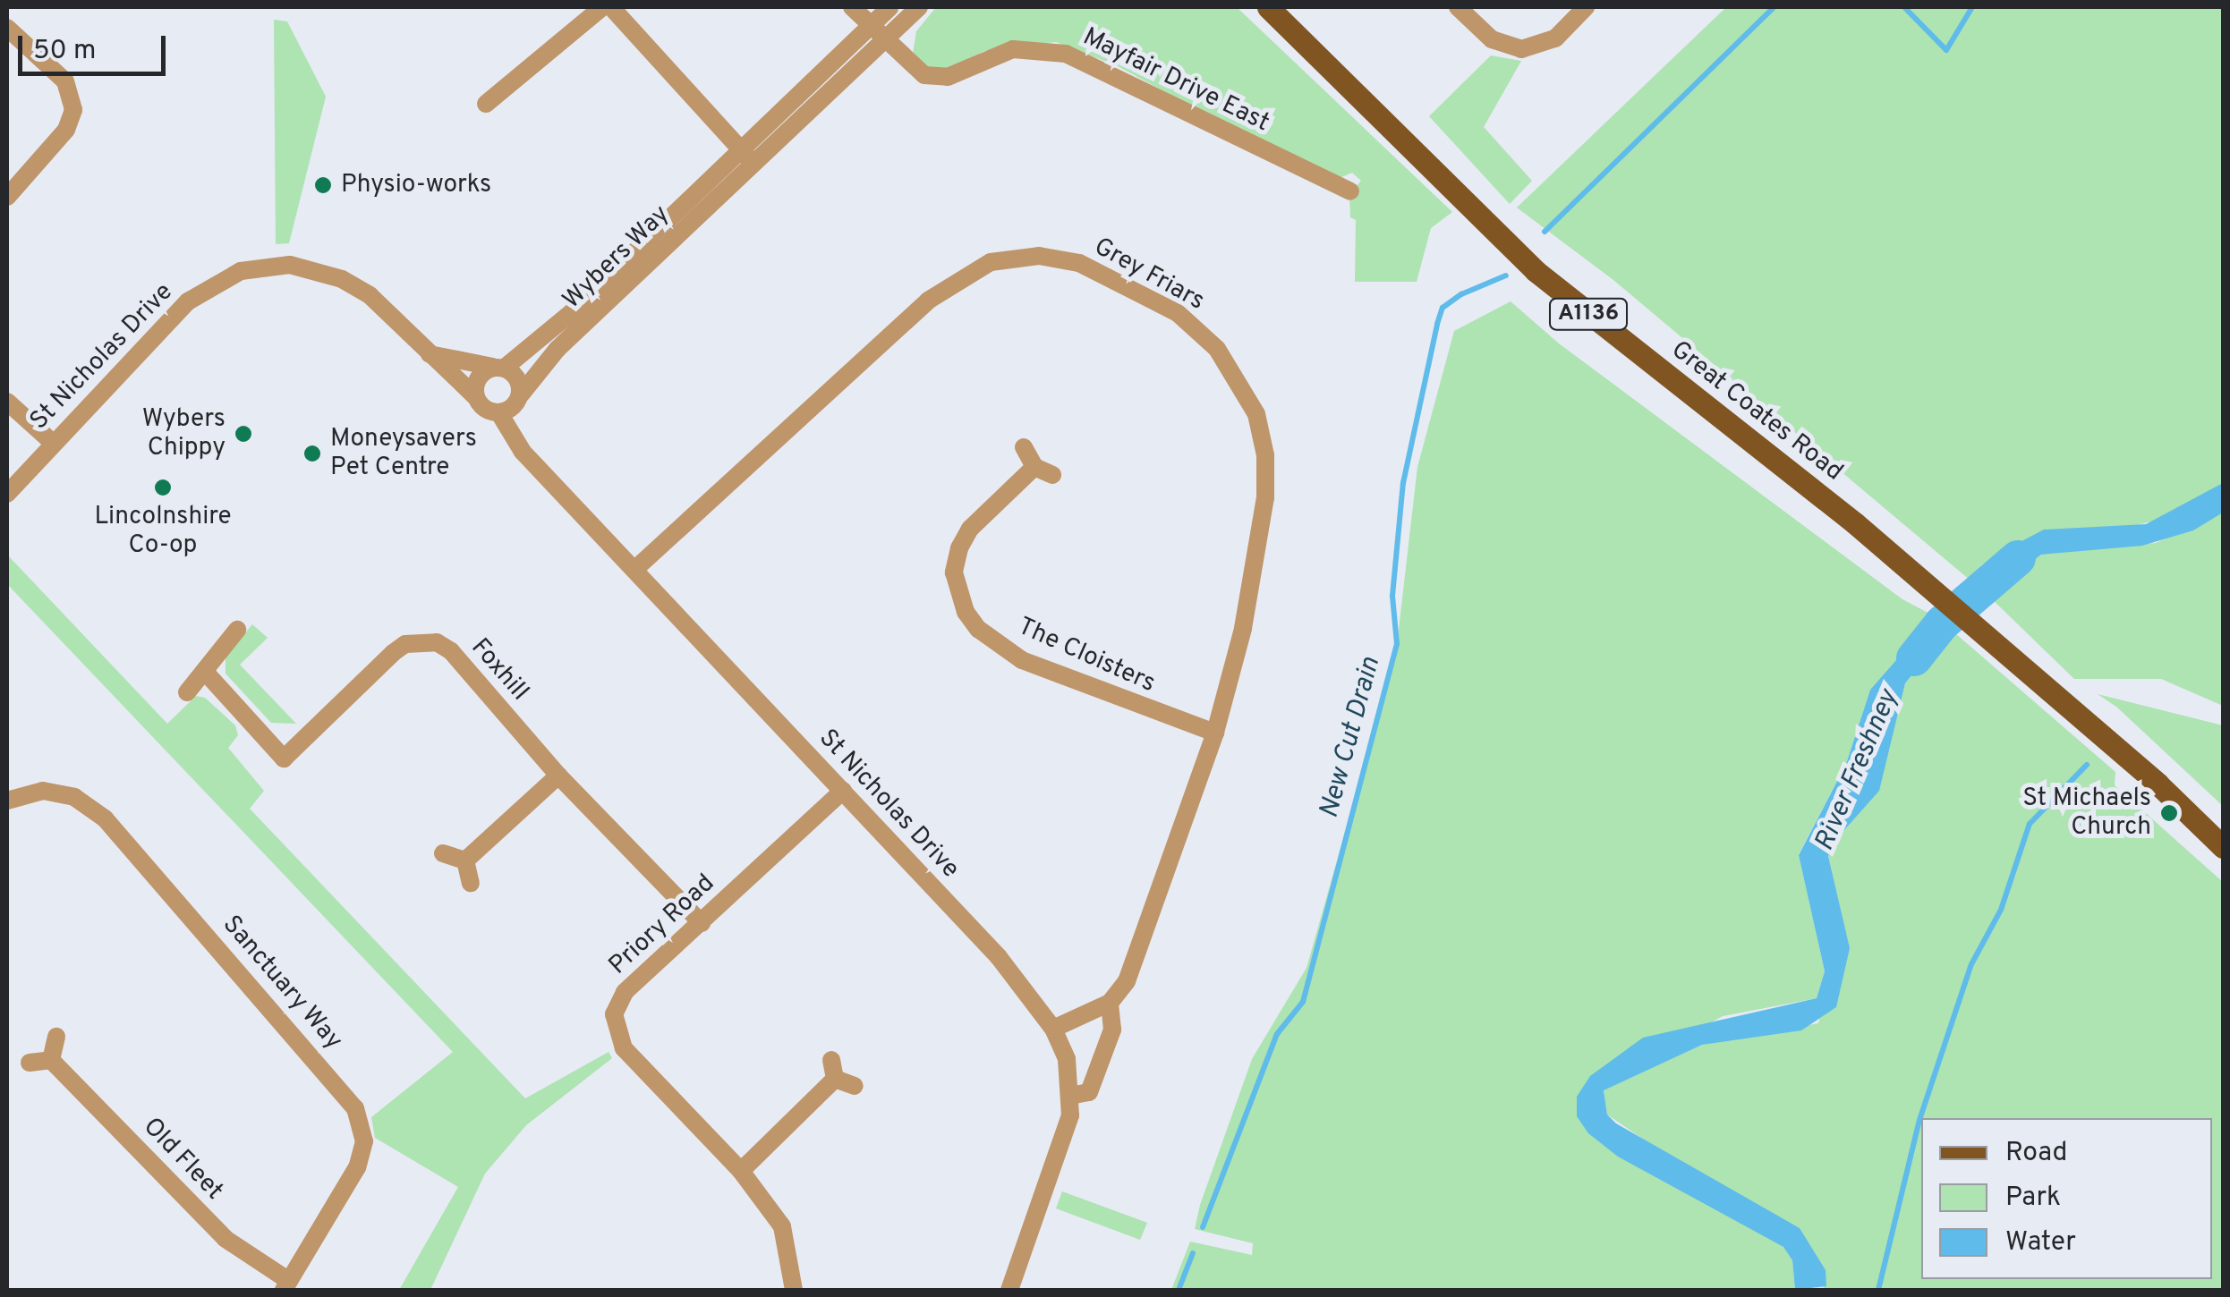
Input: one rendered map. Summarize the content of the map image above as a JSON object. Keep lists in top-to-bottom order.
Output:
{
  "streets": {
    "main road": ["A1136", "Great Coates Road"],
    "street": [
      "Mayfair Drive East",
      "Wybers Way",
      "Grey Friars",
      "St Nicholas Drive",
      "The Cloisters",
      "Foxhill",
      "Priory Road",
      "Sanctuary Way",
      "Old Fleet"
    ]
  },
  "crossings": [
    ["Mayfair Drive East", "Wybers Way"],
    ["Wybers Way", "St Nicholas Drive"],
    ["Grey Friars", "St Nicholas Drive"],
    ["Grey Friars", "The Cloisters"],
    ["St Nicholas Drive", "Priory Road"],
    ["Foxhill", "Priory Road"],
    ["Sanctuary Way", "Old Fleet"]
  ],
  "water": ["New Cut Drain", "River Freshney"],
  "places": [
    "Physio-works",
    "Wybers Chippy",
    "Moneysavers Pet Centre",
    "Lincolnshire Co-op",
    "St Michaels Church"
  ],
  "legend": ["Road", "Park", "Water"],
  "scale_bar": "50 m"
}
